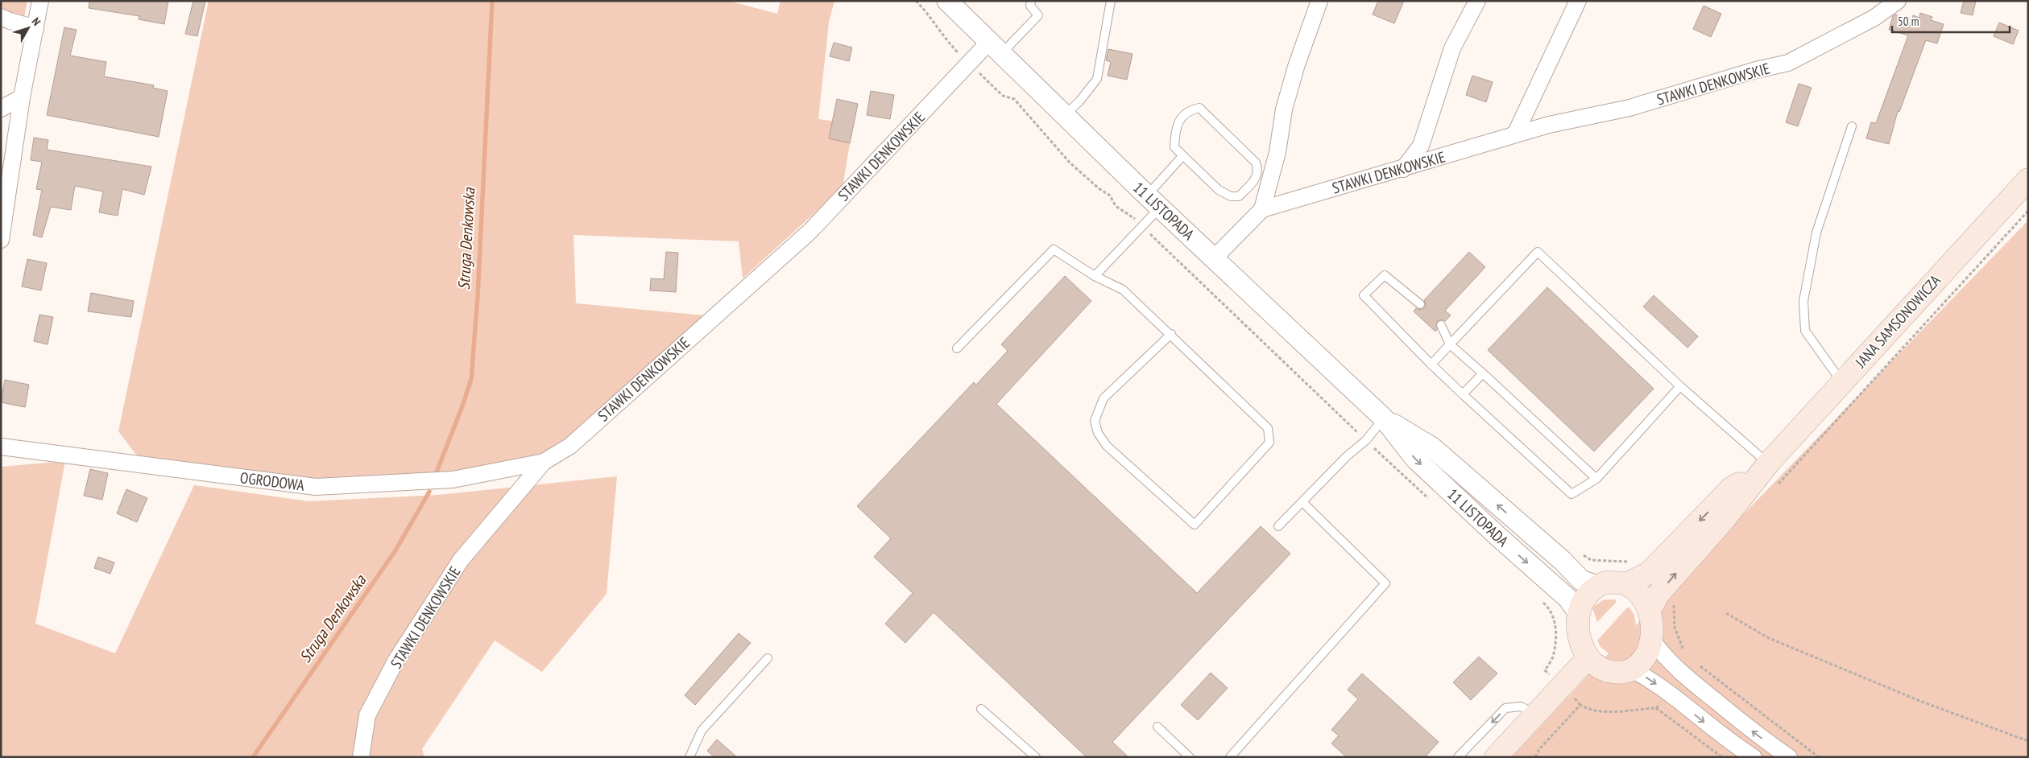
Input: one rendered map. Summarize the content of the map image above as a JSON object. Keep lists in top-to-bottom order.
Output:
{
  "streets": {
    "main road": ["JANA SAMSONOWICZA"],
    "street": ["STAWKI DENKOWSKIE", "11 LISTOPADA", "OGRODOWA"]
  },
  "crossings": [
    ["STAWKI DENKOWSKIE", "11 LISTOPADA"],
    ["STAWKI DENKOWSKIE", "OGRODOWA"],
    ["11 LISTOPADA", "JANA SAMSONOWICZA"]
  ],
  "water": ["Struga Denkowska"],
  "scale_bar": "50 m",
  "north": "top right"
}
